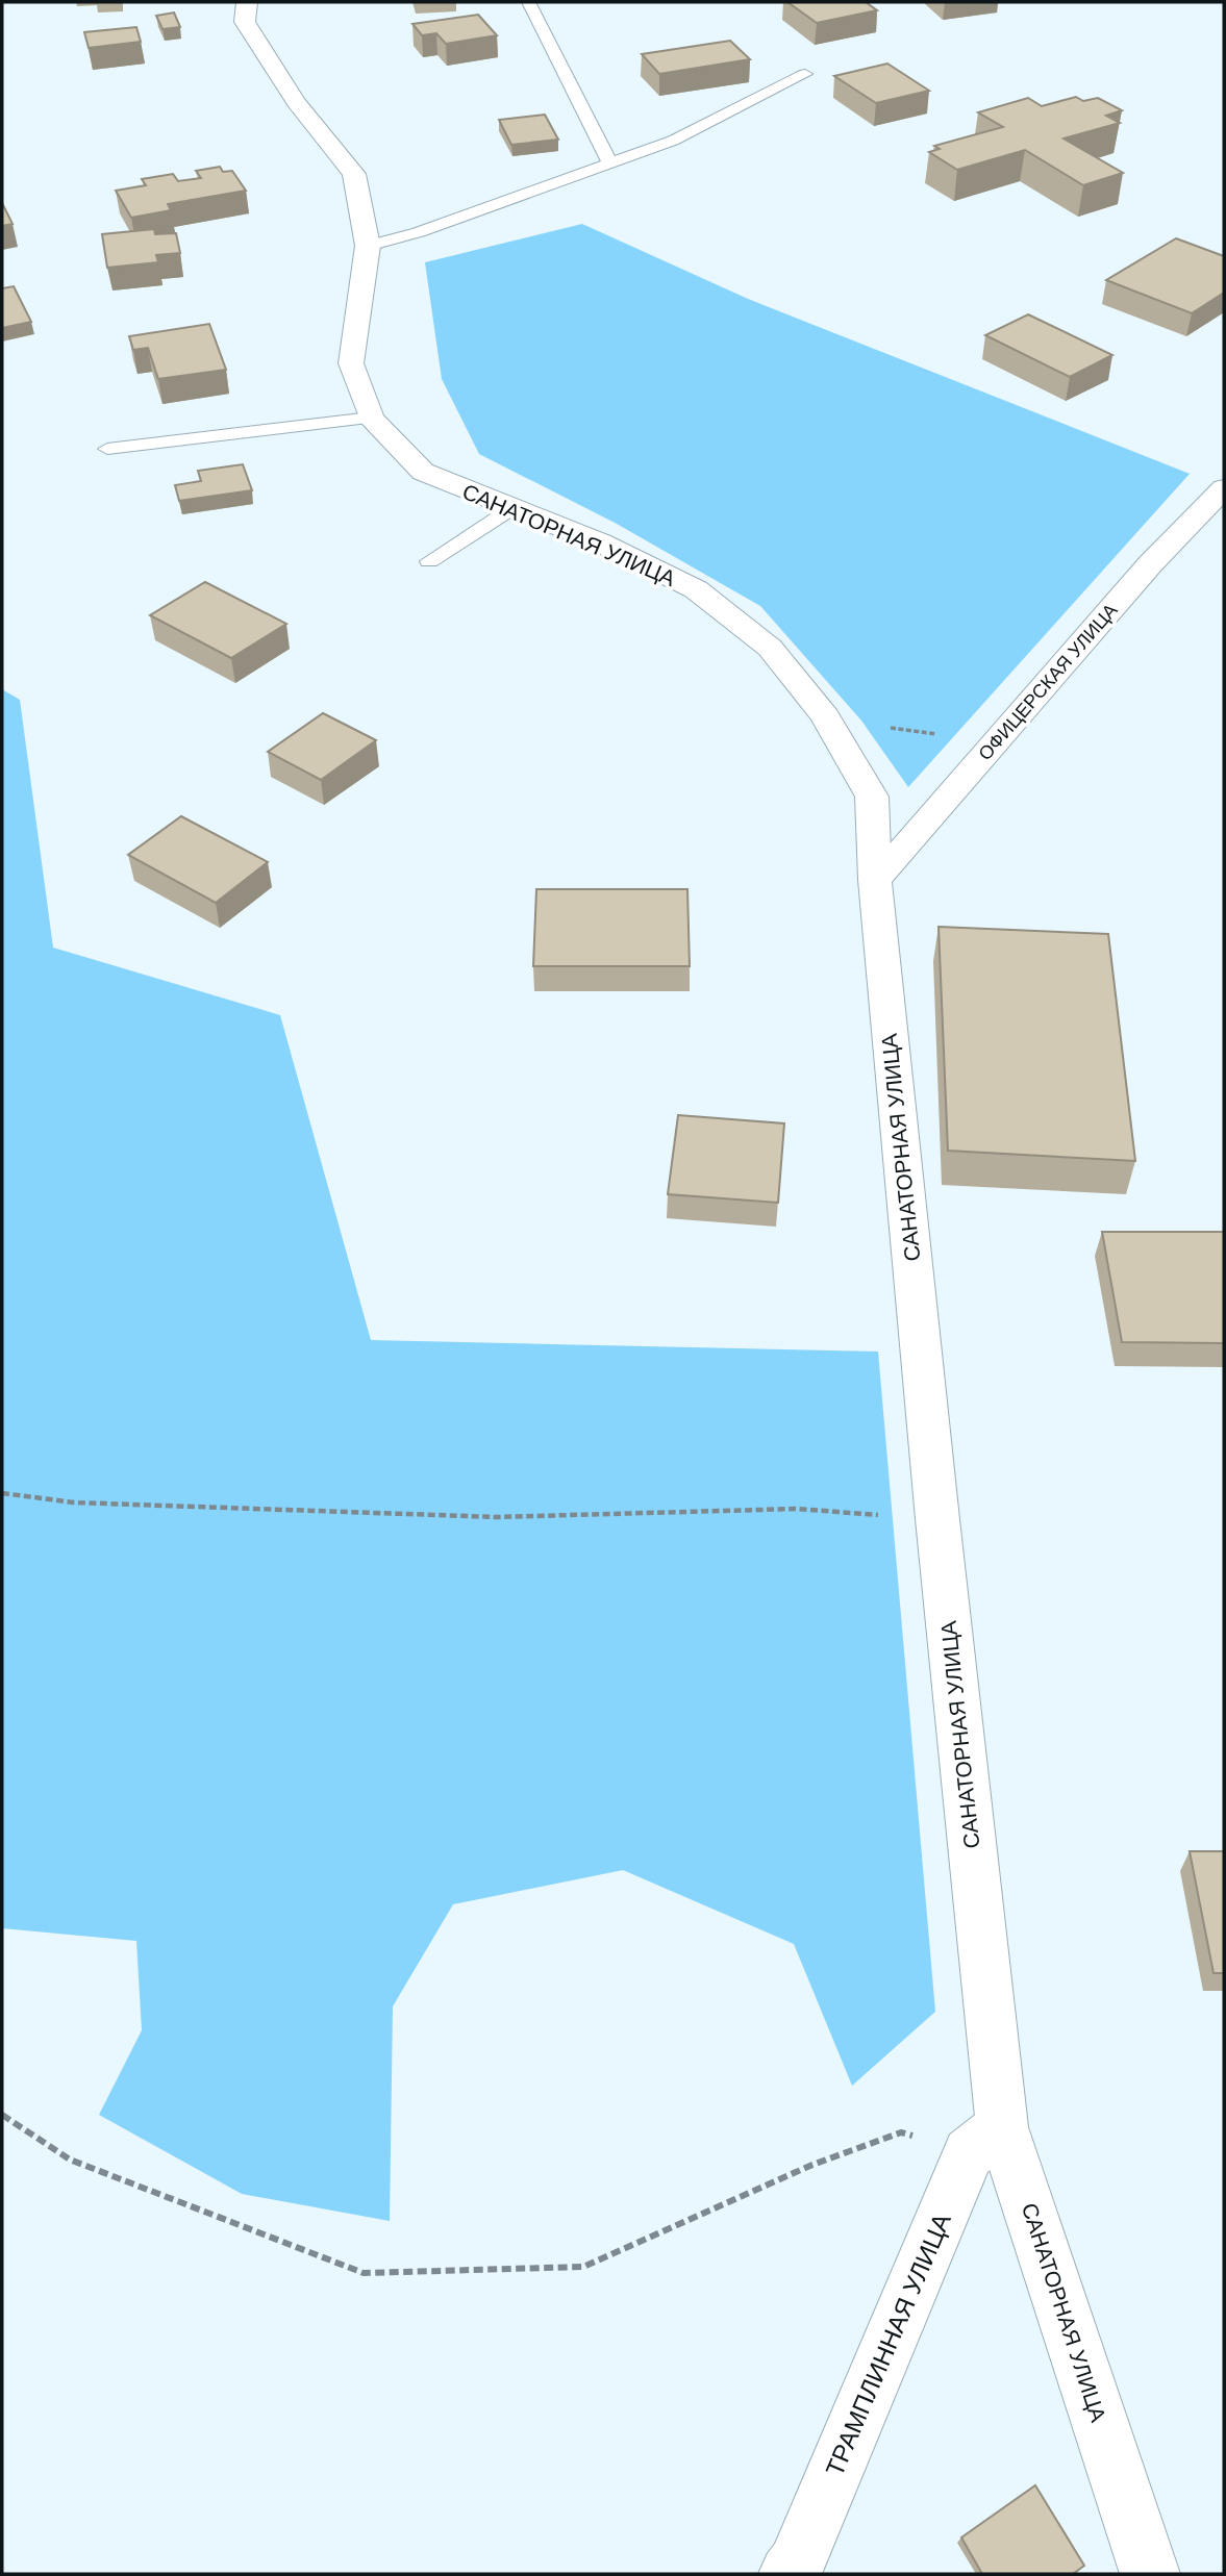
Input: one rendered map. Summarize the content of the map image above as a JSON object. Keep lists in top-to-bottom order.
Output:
{
  "streets": {
    "street": ["САНАТОРНАЯ УЛИЦА", "ОФИЦЕРСКАЯ УЛИЦА", "ТРАМПЛИННАЯ УЛИЦА"]
  },
  "crossings": [
    ["САНАТОРНАЯ УЛИЦА", "ОФИЦЕРСКАЯ УЛИЦА"],
    ["САНАТОРНАЯ УЛИЦА", "ТРАМПЛИННАЯ УЛИЦА"]
  ]
}
